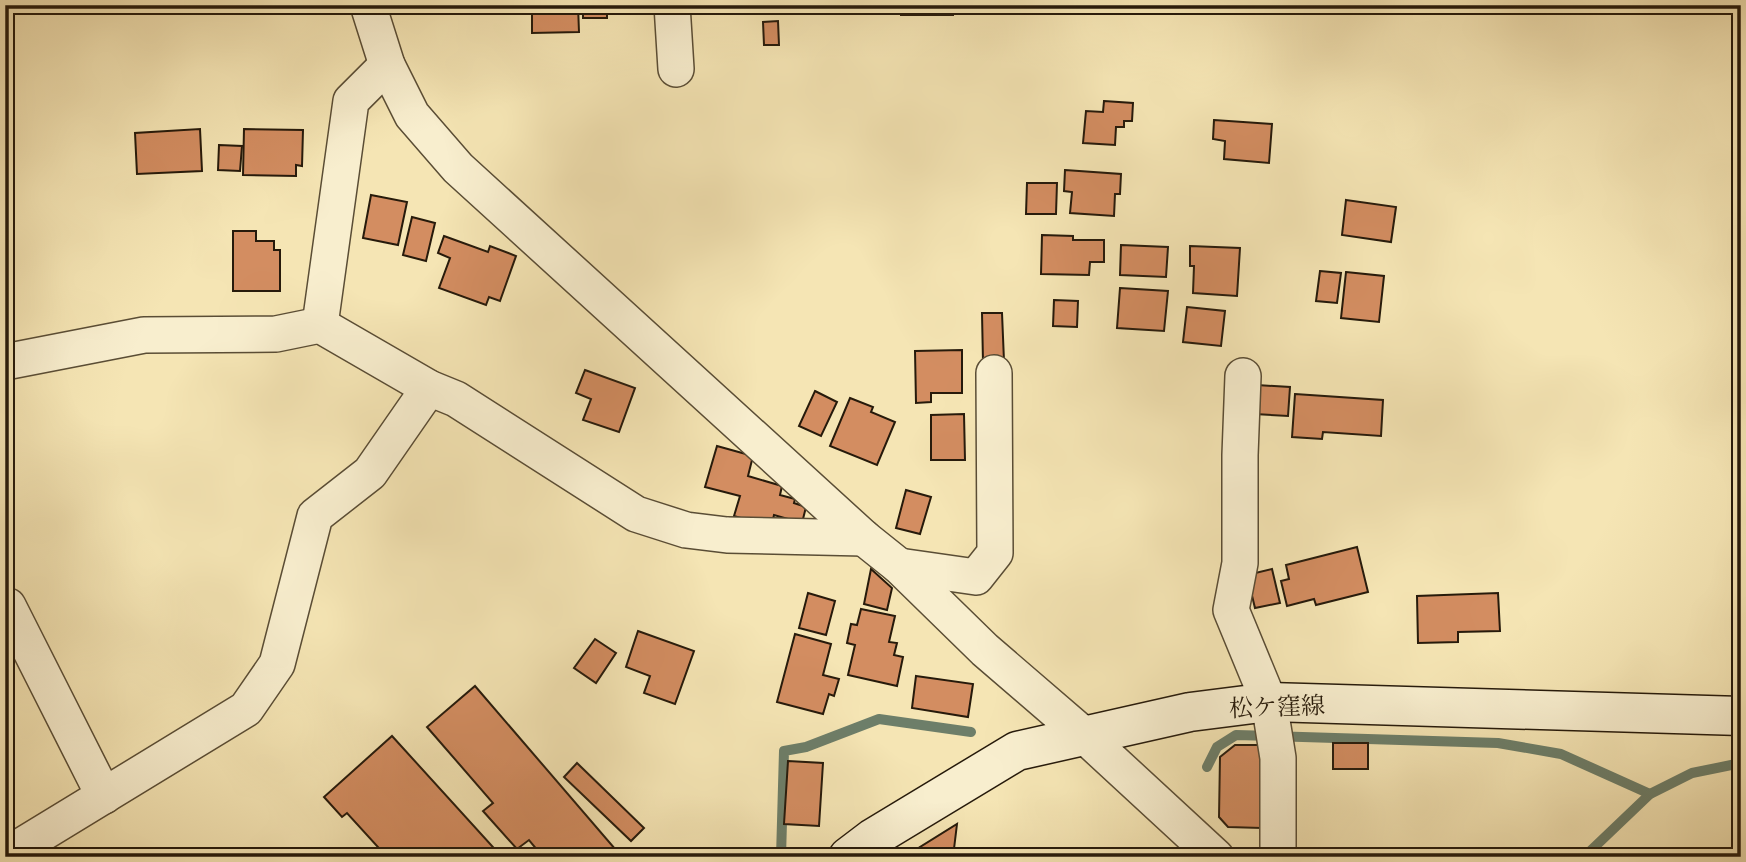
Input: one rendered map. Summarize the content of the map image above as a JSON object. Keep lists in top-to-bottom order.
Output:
{
  "streets": {
    "street": ["松ケ窪線"]
  }
}
